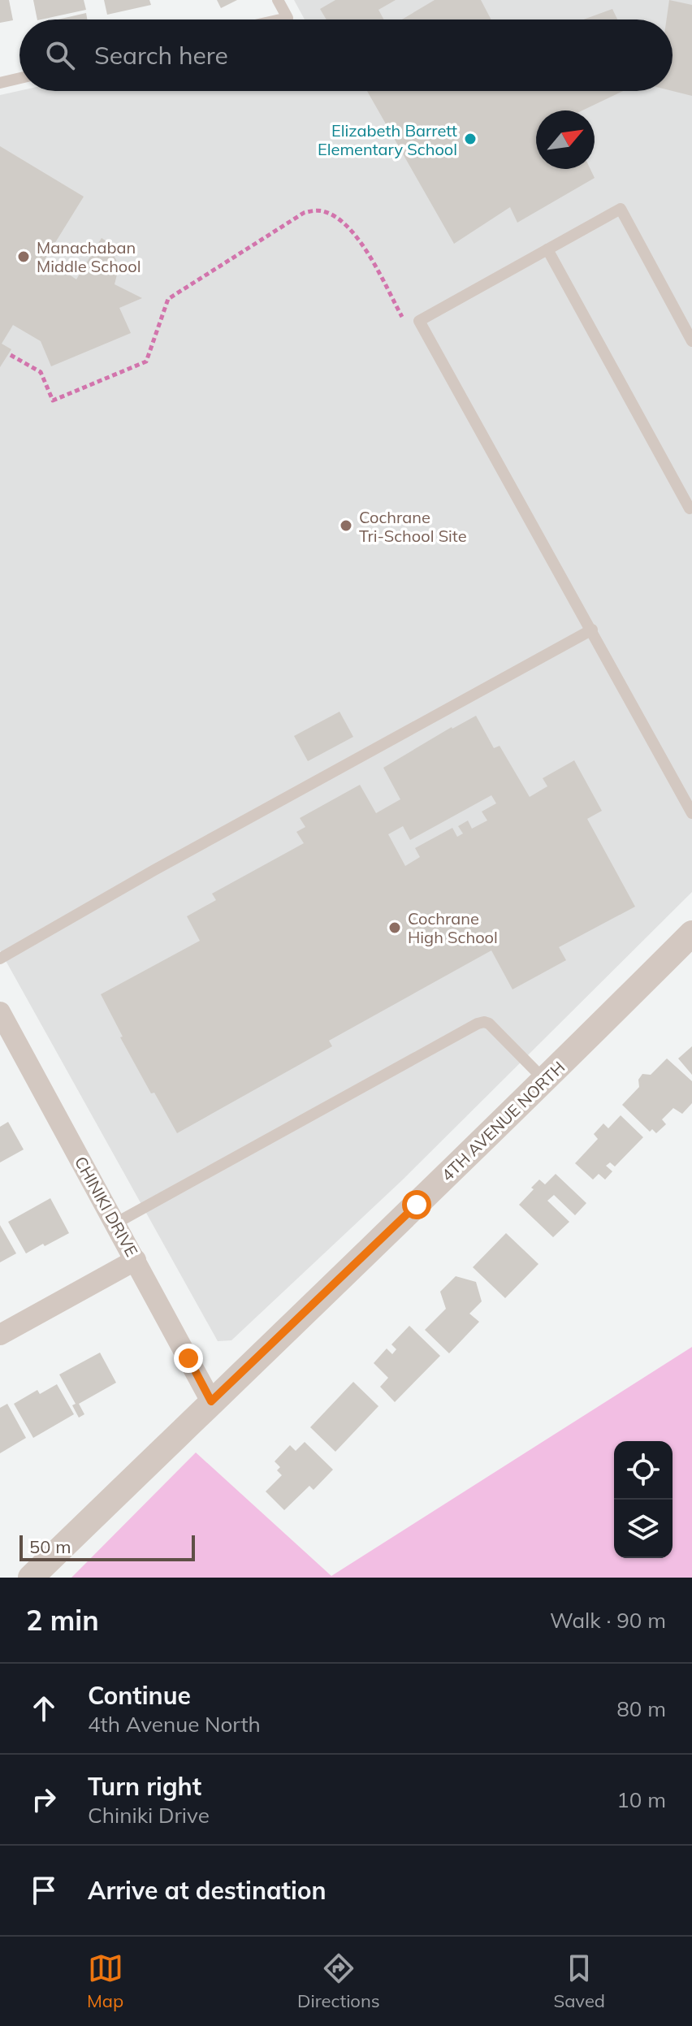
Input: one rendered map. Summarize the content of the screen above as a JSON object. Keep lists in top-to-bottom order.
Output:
{
  "streets": {
    "street": ["4TH AVENUE NORTH", "CHINIKI DRIVE"]
  },
  "crossings": [
    ["4TH AVENUE NORTH", "CHINIKI DRIVE"]
  ],
  "places": [
    "Elizabeth Barrett Elementary School",
    "Manachaban Middle School",
    "Cochrane Tri-School Site",
    "Cochrane High School"
  ],
  "scale_bar": "50 m",
  "north": "top right",
  "page": {
    "search": "Search here",
    "scale": "50 m",
    "heading": ["2 min", "Walk · 90 m"],
    "list": [
      ["Continue", "4th Avenue North", "80 m"],
      ["Turn right", "Chiniki Drive", "10 m"],
      "Arrive at destination"
    ],
    "nav": ["Map", "Directions", "Saved"]
  }
}
